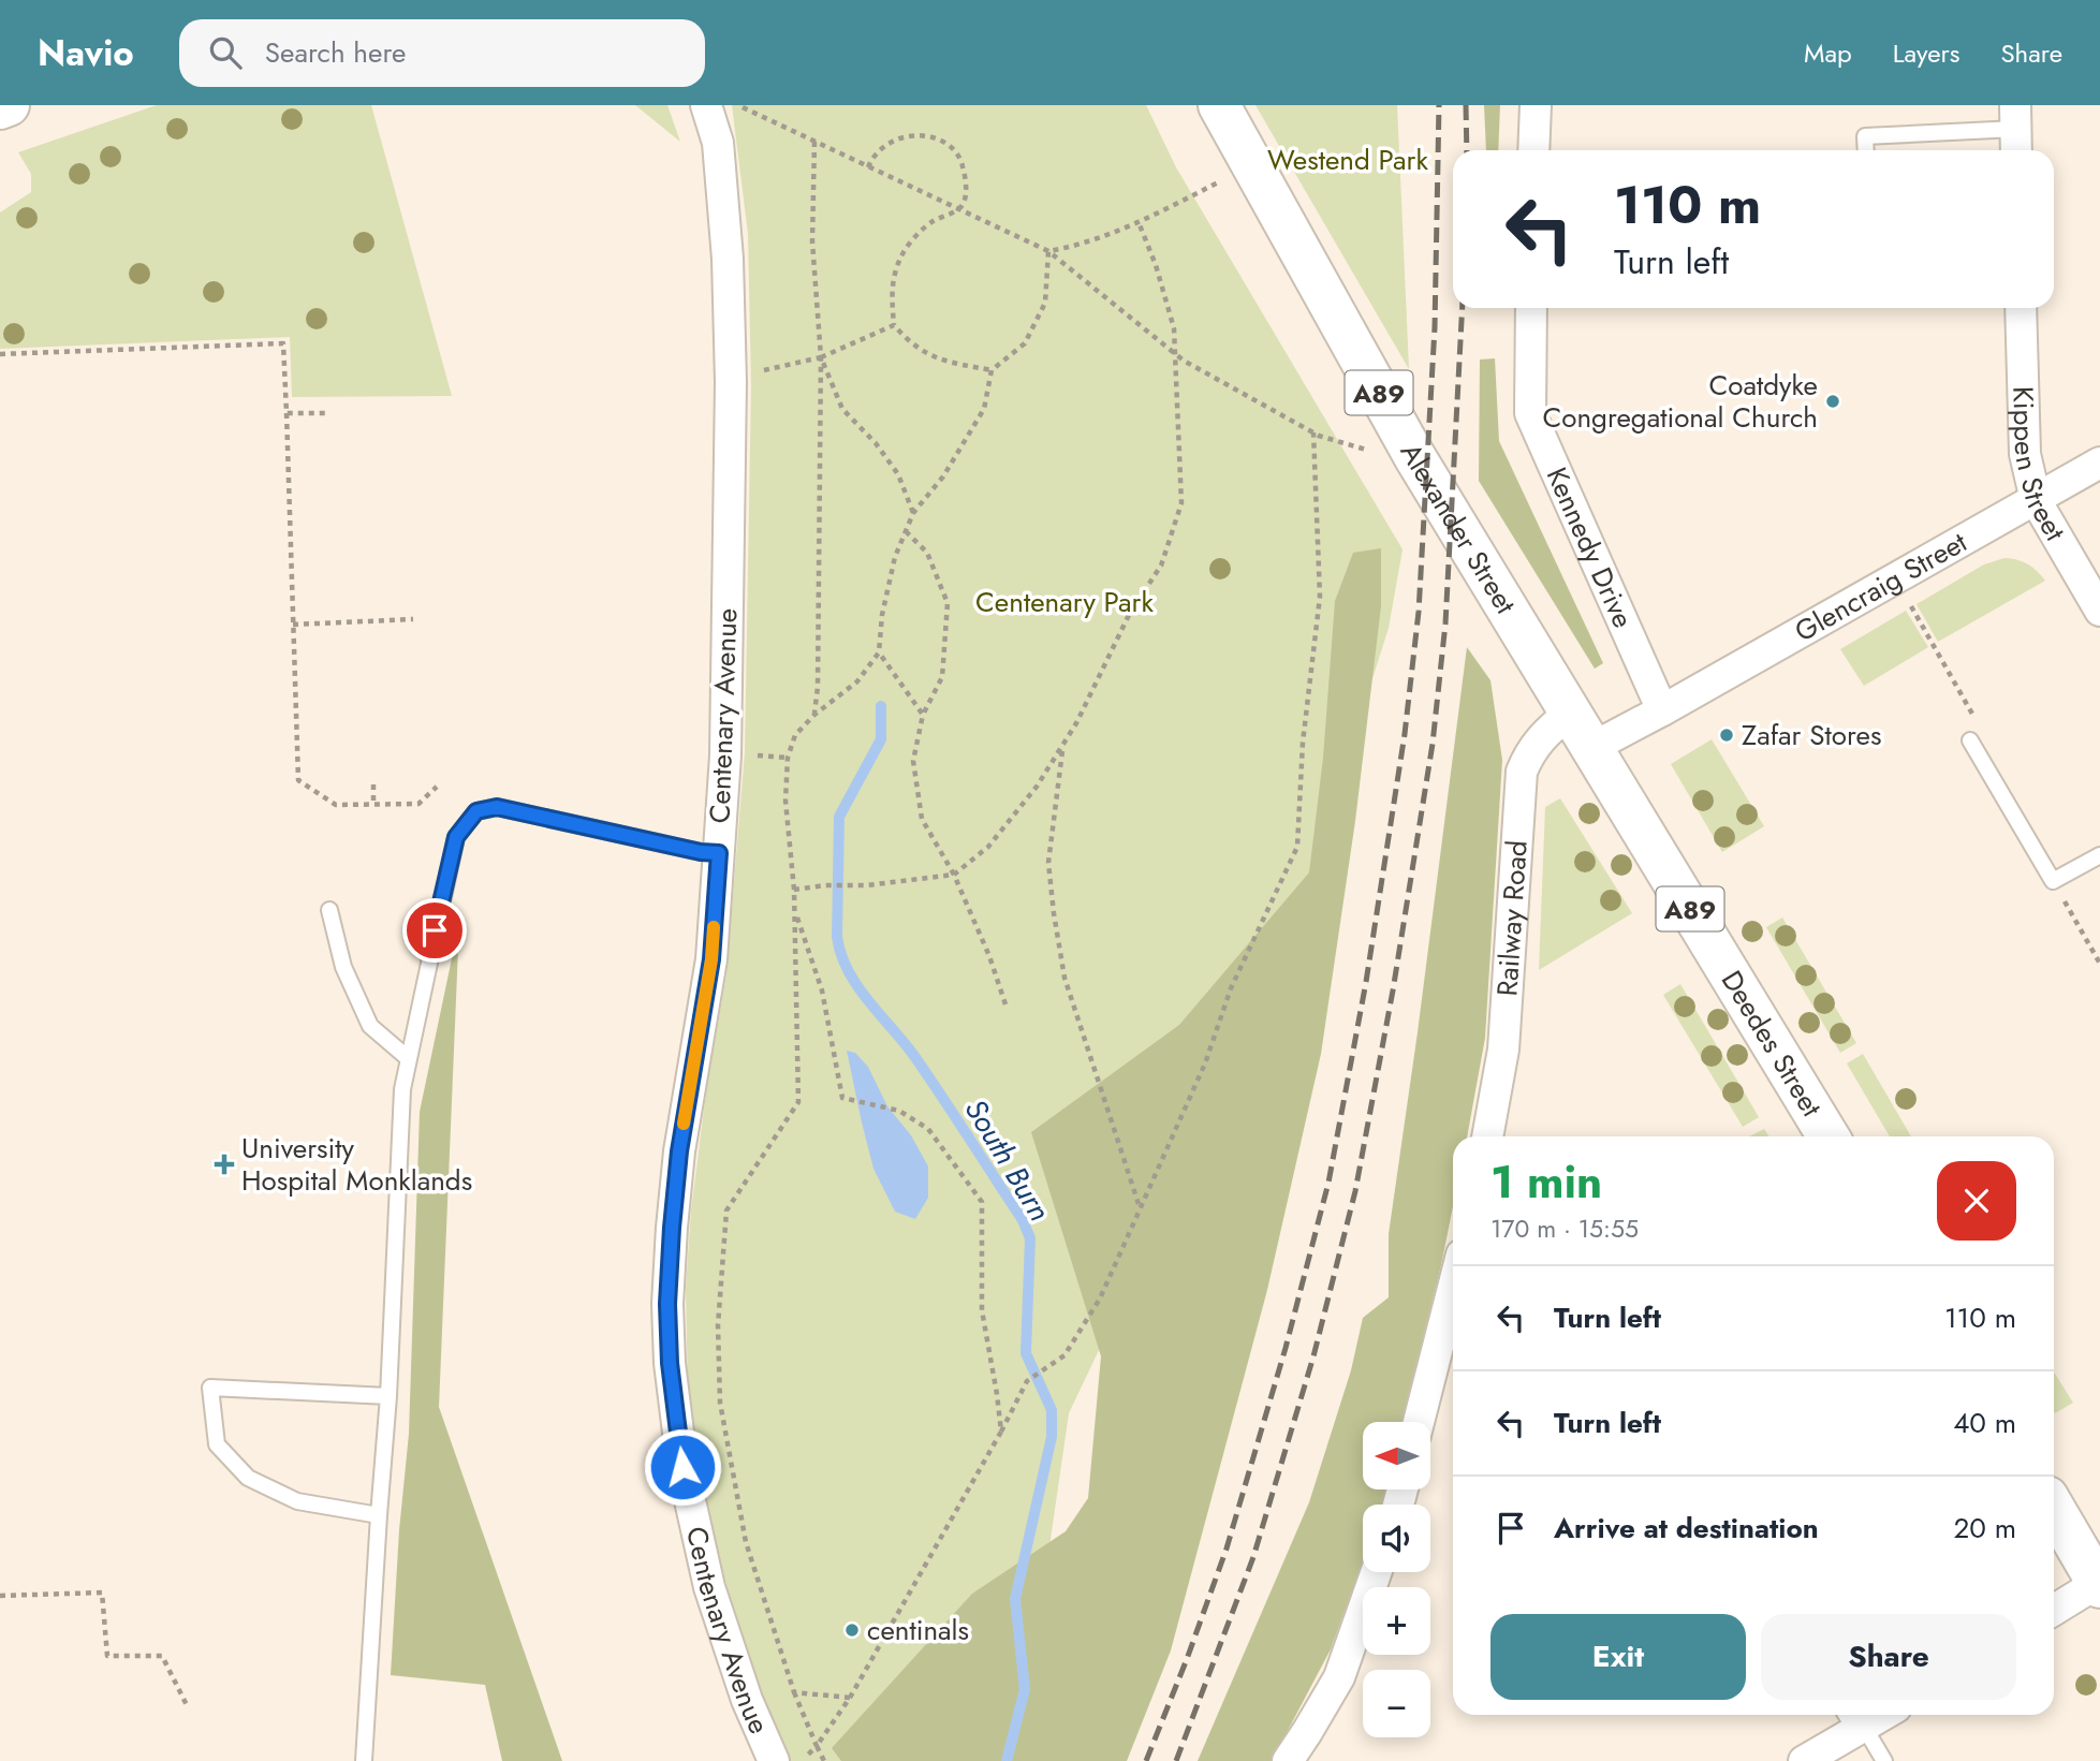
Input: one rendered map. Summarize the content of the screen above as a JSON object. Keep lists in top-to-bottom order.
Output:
{
  "streets": {
    "main road": ["A89", "Alexander Street", "Deedes Street"],
    "street": [
      "Kippen Street",
      "Kennedy Drive",
      "Glencraig Street",
      "Centenary Avenue",
      "Railway Road"
    ]
  },
  "crossings": [
    ["Kippen Street", "Glencraig Street"],
    ["Alexander Street", "Deedes Street"],
    ["Kennedy Drive", "Glencraig Street"],
    ["Railway Road", "Deedes Street"]
  ],
  "water": ["South Burn"],
  "parks": ["Westend Park", "Centenary Park"],
  "places": {
    "other": ["Coatdyke Congregational Church", "Zafar Stores", "centinals"],
    "health": ["University Hospital Monklands"]
  },
  "north": "left",
  "page": {
    "header": "Navio",
    "search": "Search here",
    "nav": ["Map", "Layers", "Share"],
    "turn": ["110 m", "Turn left"],
    "heading": ["1 min", "170 m · 15:55"],
    "list": [
      {
        "name": "Turn left",
        "value": "110 m"
      },
      {
        "name": "Turn left",
        "value": "40 m"
      },
      {
        "name": "Arrive at destination",
        "value": "20 m"
      }
    ],
    "map_buttons": ["+", "−"],
    "buttons": ["Exit", "Share"]
  }
}
